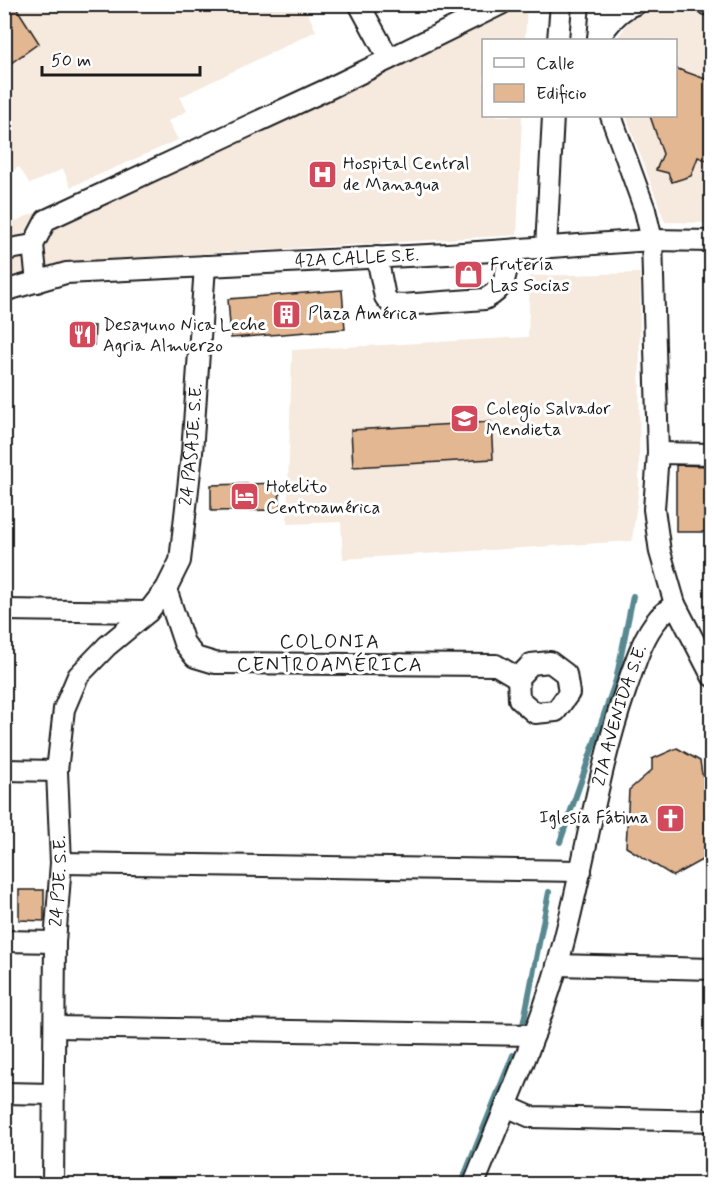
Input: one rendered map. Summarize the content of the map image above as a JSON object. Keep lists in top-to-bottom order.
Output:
{
  "streets": {
    "street": [
      "42A CALLE S.E.",
      "24 PASAJE. S.E.",
      "27A AVENIDA S.E.",
      "24 PJE. S.E."
    ]
  },
  "crossings": [
    ["42A CALLE S.E.", "24 PASAJE. S.E."],
    ["24 PASAJE. S.E.", "24 PJE. S.E."]
  ],
  "districts": ["COLONIA CENTROAMÉRICA"],
  "places": {
    "hospital": ["Hospital Central de Managua"],
    "shop": ["Frutería Las Socias"],
    "building": ["Plaza América"],
    "restaurant": ["Desayuno Nica Leche Agria Almuerzo"],
    "school or university": ["Colegio Salvador Mendieta"],
    "hotel": ["Hotelito Centroamérica"],
    "church": ["Iglesia Fátima"]
  },
  "legend": ["Calle", "Edificio"],
  "scale_bar": "50 m"
}
